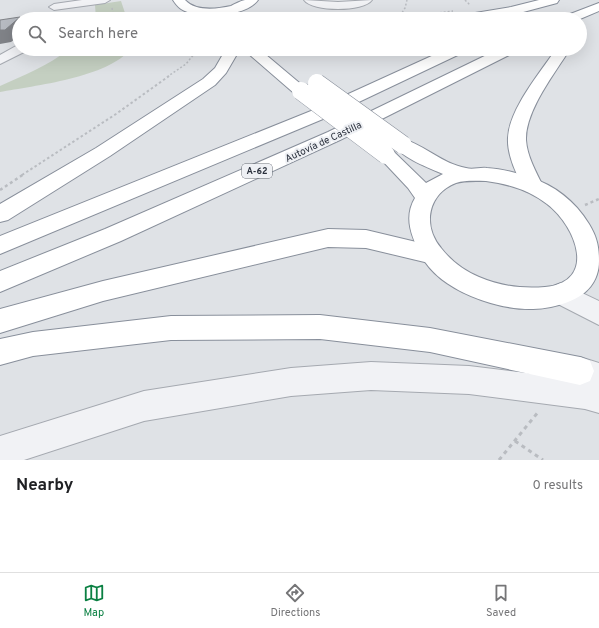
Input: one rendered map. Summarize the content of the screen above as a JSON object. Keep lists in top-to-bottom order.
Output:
{
  "streets": {
    "highway": ["Autovía de Castilla", "A-62"]
  },
  "page": {
    "search": "Search here",
    "heading": ["Nearby", "0 results"],
    "nav": ["Map", "Directions", "Saved"]
  }
}
